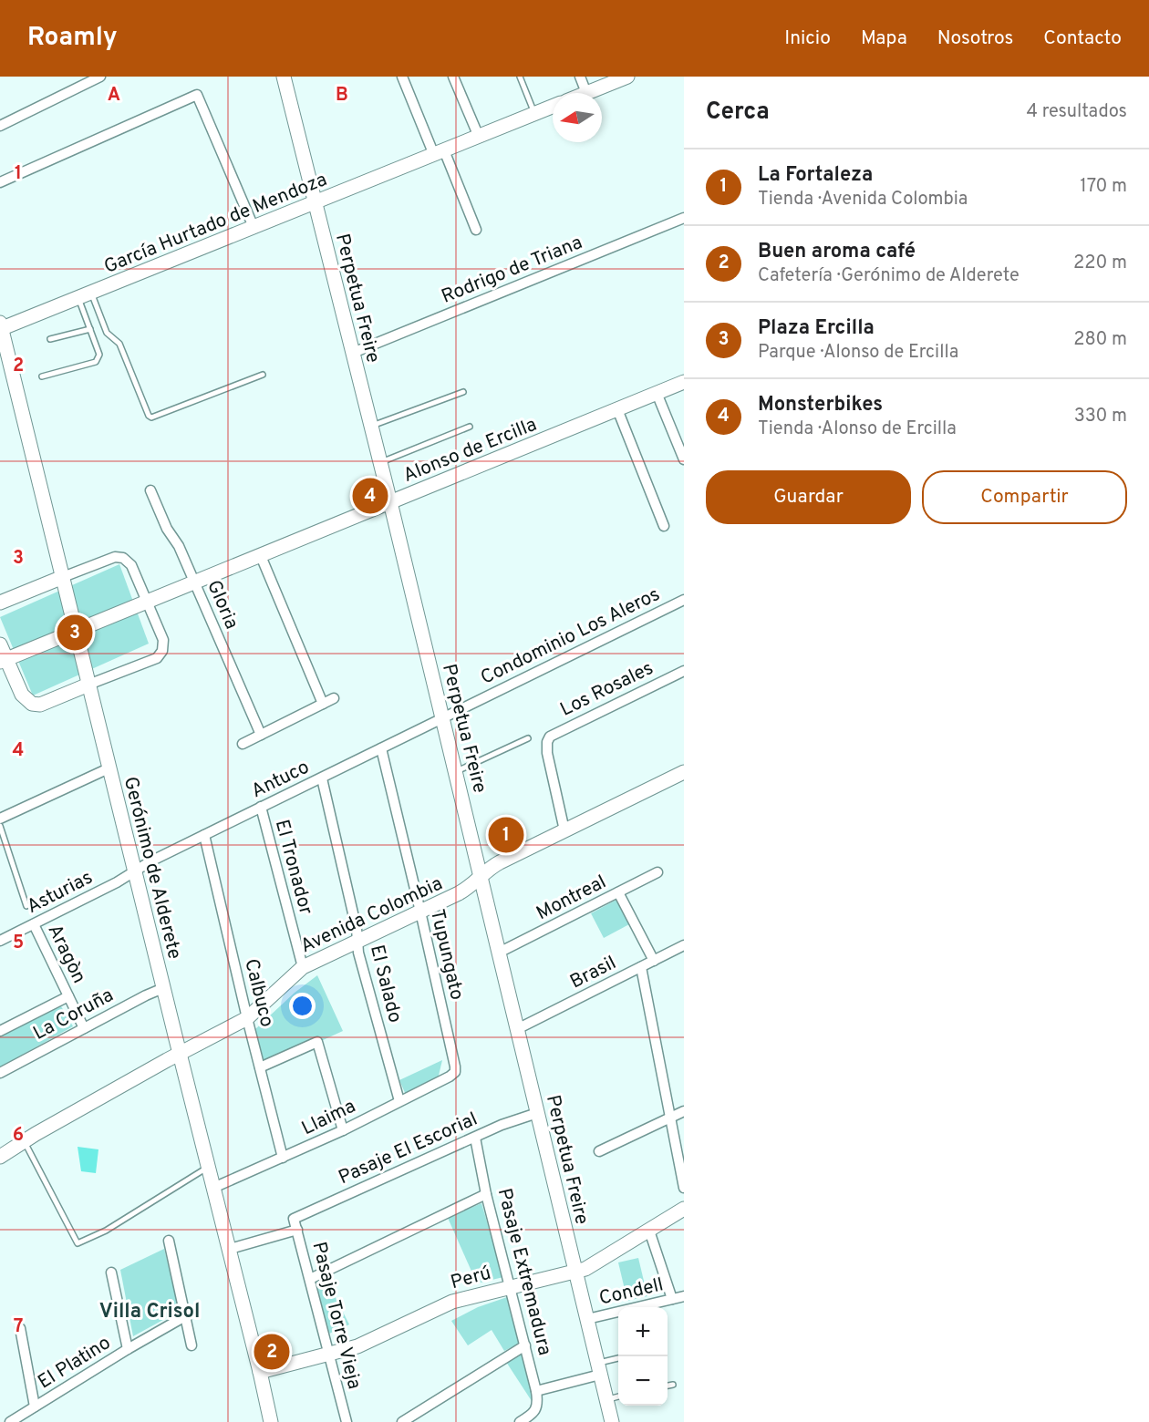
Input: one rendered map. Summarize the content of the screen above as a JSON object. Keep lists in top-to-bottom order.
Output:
{
  "streets": {
    "street": [
      "García Hurtado de Mendoza",
      "Rodrigo de Triana",
      "Perpetua Freire",
      "Alonso de Ercilla",
      "Gloria",
      "Condominio Los Aleros",
      "Los Rosales",
      "Antuco",
      "El Tronador",
      "Gerónimo de Alderete",
      "Asturias",
      "Montreal",
      "Avenida Colombia",
      "Aragòn",
      "Tupungato",
      "Brasil",
      "El Salado",
      "Calbuco",
      "La Coruña",
      "Llaima",
      "Pasaje El Escorial",
      "Pasaje Extremadura",
      "Perú",
      "Condell",
      "Pasaje Torre Vieja",
      "El Platino"
    ]
  },
  "crossings": [
    ["García Hurtado de Mendoza", "Perpetua Freire"],
    ["García Hurtado de Mendoza", "Gerónimo de Alderete"],
    ["Rodrigo de Triana", "Perpetua Freire"],
    ["Perpetua Freire", "Alonso de Ercilla"],
    ["Perpetua Freire", "Condominio Los Aleros"],
    ["Perpetua Freire", "Antuco"],
    ["Perpetua Freire", "Montreal"],
    ["Perpetua Freire", "Avenida Colombia"],
    ["Perpetua Freire", "Brasil"],
    ["Perpetua Freire", "Pasaje El Escorial"],
    ["Perpetua Freire", "Perú"],
    ["Perpetua Freire", "Condell"],
    ["Alonso de Ercilla", "Gloria"],
    ["Alonso de Ercilla", "Gerónimo de Alderete"],
    ["Condominio Los Aleros", "Antuco"],
    ["Los Rosales", "Avenida Colombia"],
    ["Antuco", "El Tronador"],
    ["Antuco", "Gerónimo de Alderete"],
    ["Antuco", "Asturias"],
    ["Antuco", "Tupungato"],
    ["Antuco", "El Salado"],
    ["Antuco", "Calbuco"],
    ["El Tronador", "Avenida Colombia"],
    ["Gerónimo de Alderete", "Asturias"],
    ["Gerónimo de Alderete", "Avenida Colombia"],
    ["Gerónimo de Alderete", "La Coruña"],
    ["Gerónimo de Alderete", "Llaima"],
    ["Gerónimo de Alderete", "Perú"],
    ["Asturias", "Aragòn"],
    ["Avenida Colombia", "Tupungato"],
    ["Avenida Colombia", "El Salado"],
    ["Avenida Colombia", "Calbuco"],
    ["Aragòn", "La Coruña"],
    ["Tupungato", "Llaima"],
    ["El Salado", "Llaima"],
    ["Calbuco", "Llaima"],
    ["Pasaje El Escorial", "Pasaje Extremadura"],
    ["Pasaje El Escorial", "Pasaje Torre Vieja"],
    ["Pasaje Extremadura", "Perú"],
    ["Perú", "Pasaje Torre Vieja"]
  ],
  "districts": ["Villa Crisol"],
  "north": "left",
  "page": {
    "header": "Roamly",
    "nav": [
      "Inicio",
      "Mapa",
      "Nosotros",
      "Contacto"
    ],
    "heading": ["Cerca", "4 resultados"],
    "list": [
      {
        "mark": "1",
        "name": "La Fortaleza",
        "note": "Tienda · Avenida Colombia",
        "value": "170 m"
      },
      {
        "mark": "2",
        "name": "Buen aroma café",
        "note": "Cafetería · Gerónimo de Alderete",
        "value": "220 m"
      },
      {
        "mark": "3",
        "name": "Plaza Ercilla",
        "note": "Parque · Alonso de Ercilla",
        "value": "280 m"
      },
      {
        "mark": "4",
        "name": "Monsterbikes",
        "note": "Tienda · Alonso de Ercilla",
        "value": "330 m"
      }
    ],
    "buttons": ["Guardar", "Compartir"],
    "pins": [
      "4",
      "3",
      "1",
      "2"
    ],
    "map_buttons": ["+", "−"]
  },
  "grid": {
    "columns": ["A", "B"],
    "rows": [
      "1",
      "2",
      "3",
      "4",
      "5",
      "6",
      "7"
    ]
  }
}
